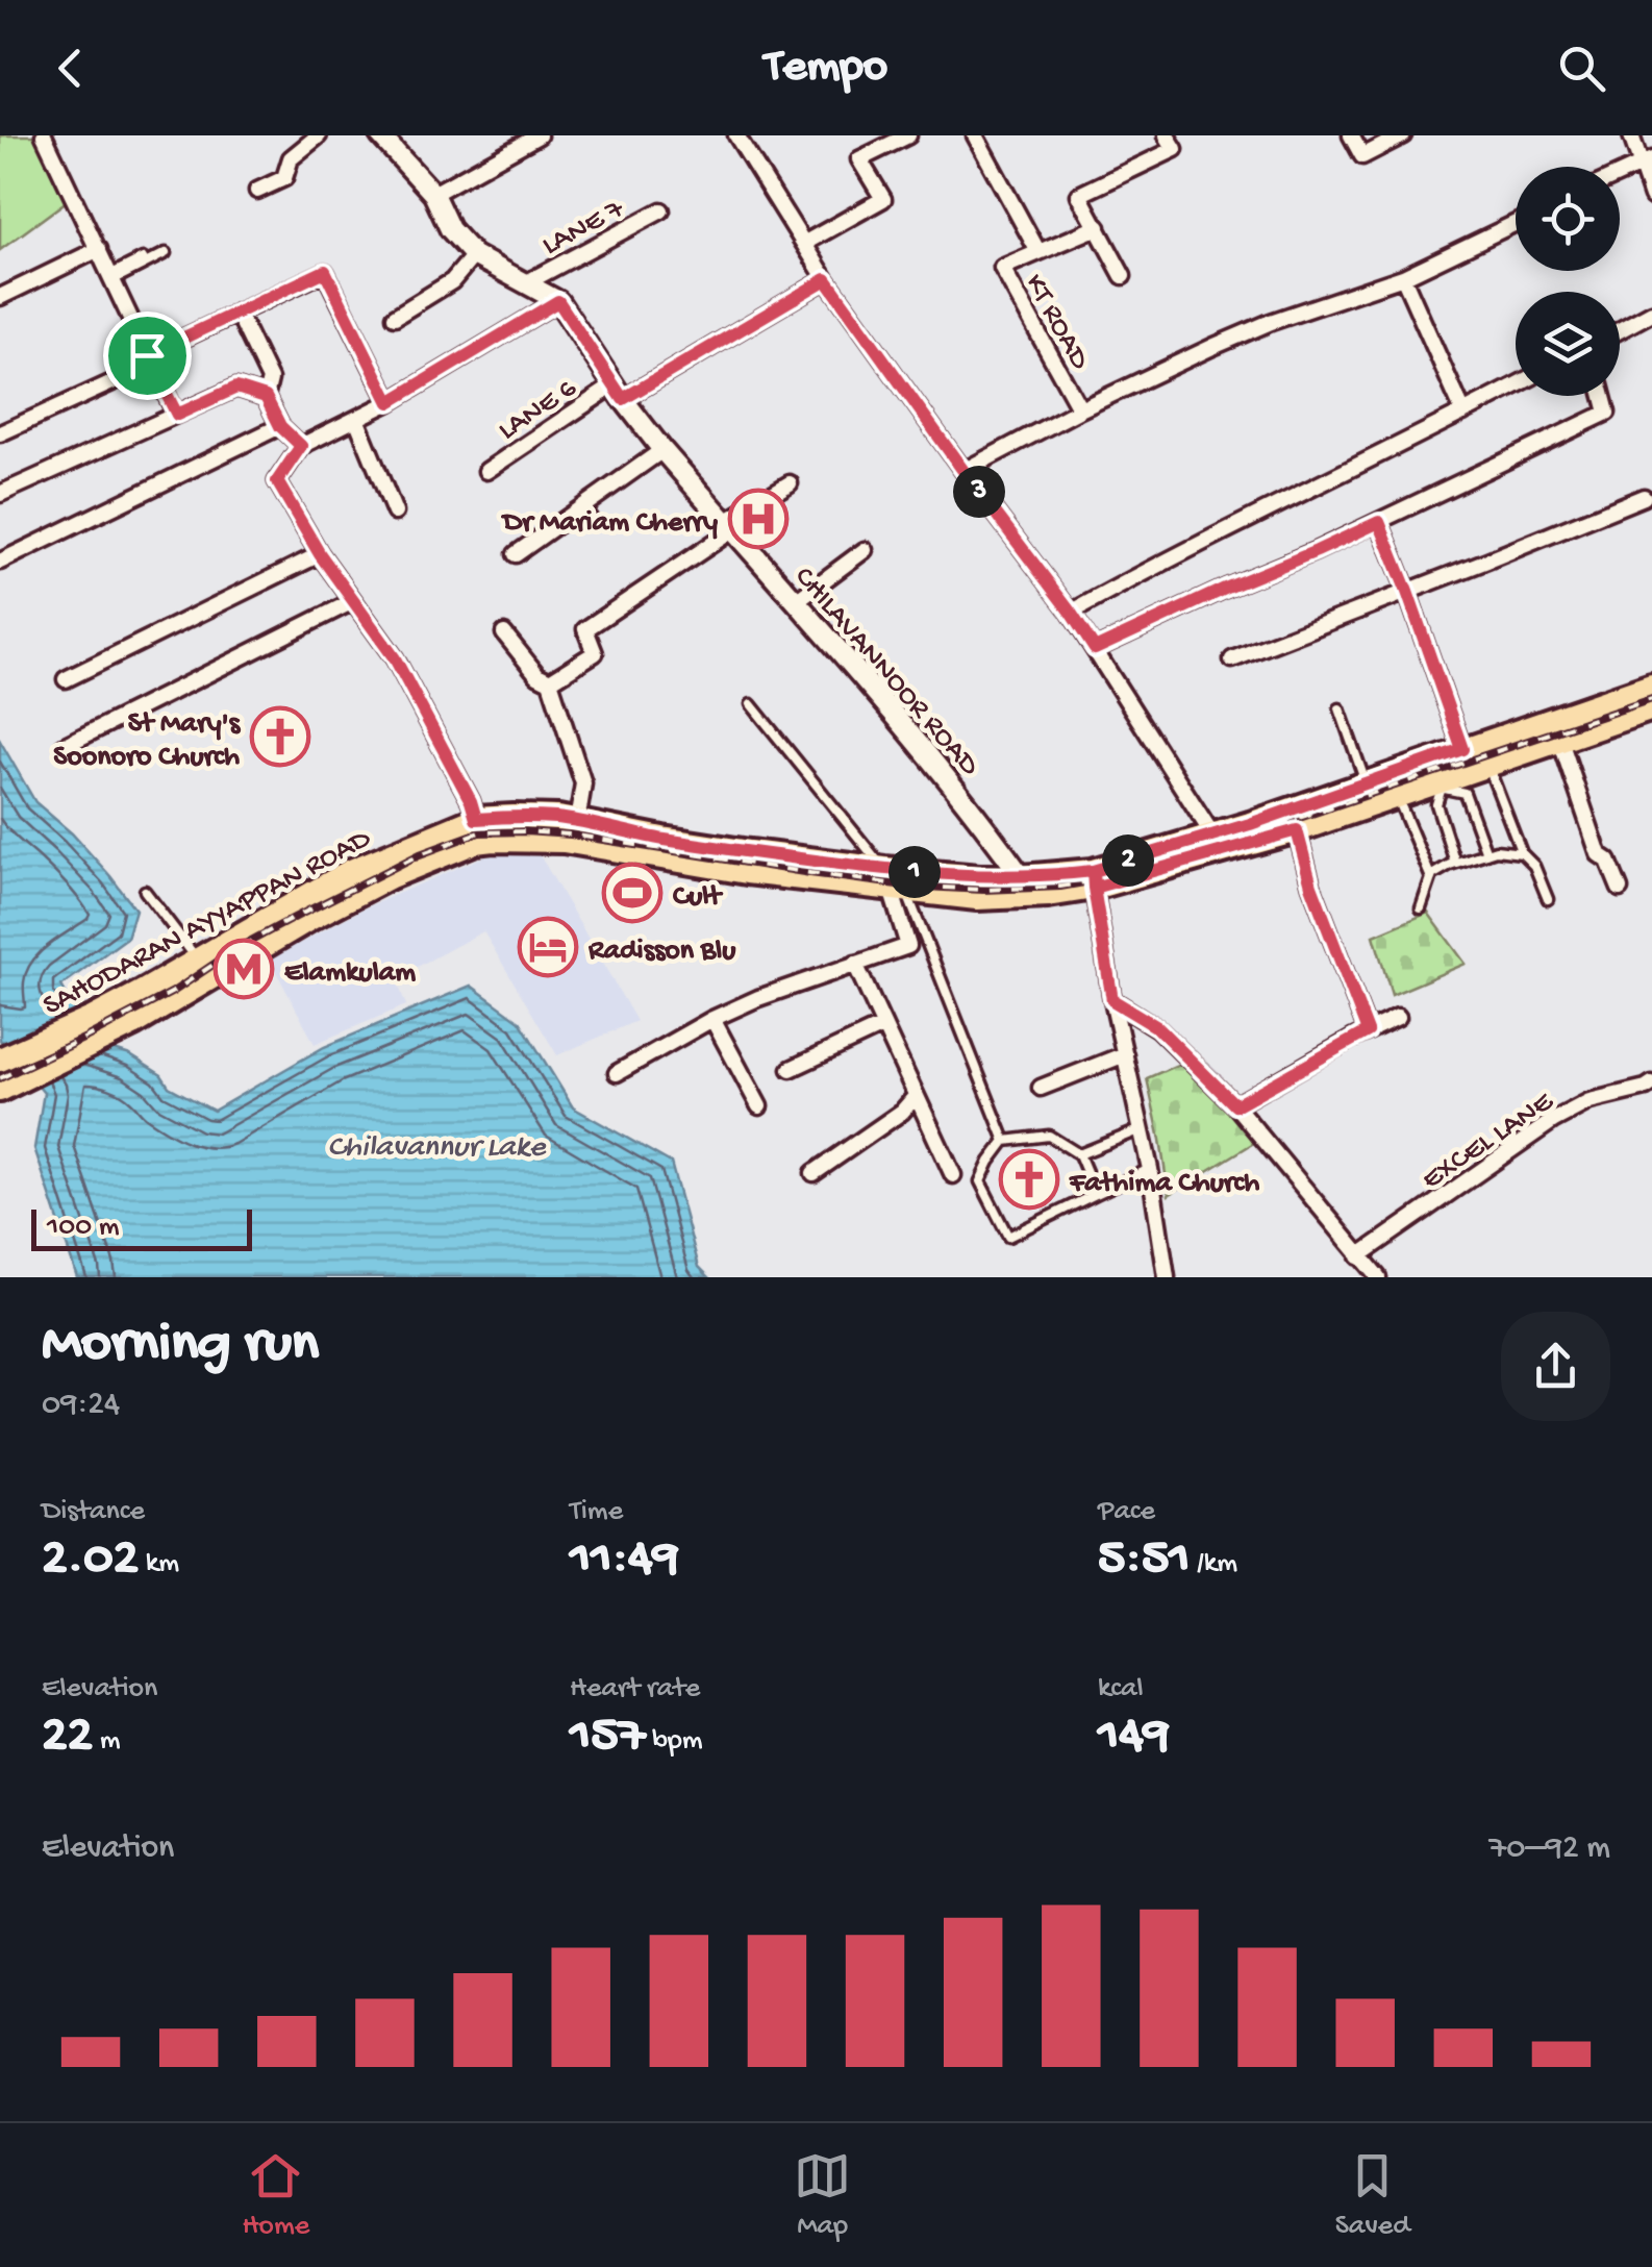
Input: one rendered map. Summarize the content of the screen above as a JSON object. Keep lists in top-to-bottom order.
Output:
{
  "streets": {
    "main road": ["SAHODARAN AYYAPPAN ROAD"],
    "street": [
      "LANE 7",
      "KT ROAD",
      "LANE 6",
      "CHILAVANNOOR ROAD",
      "EXCEL LANE"
    ]
  },
  "crossings": [
    ["LANE 7", "CHILAVANNOOR ROAD"],
    ["LANE 6", "CHILAVANNOOR ROAD"],
    ["CHILAVANNOOR ROAD", "SAHODARAN AYYAPPAN ROAD"]
  ],
  "water": ["Chilavannur Lake"],
  "places": {
    "hospital": ["Dr Mariam Cherry"],
    "church": ["St Mary's Soonoro Church", "Fathima Church"],
    "sports": ["Cult"],
    "hotel": ["Radisson Blu"],
    "metro station": ["Elamkulam"]
  },
  "scale_bar": "100 m",
  "page": {
    "header": "Tempo",
    "pins": ["3", "2", "1"],
    "scale": "100 m",
    "heading": ["Morning run", "09:24"],
    "stats": [
      ["Distance", "2.02 km"],
      ["Time", "11:49"],
      ["Pace", "5:51 /km"],
      ["Elevation", "22 m"],
      ["Heart rate", "157 bpm"],
      ["kcal", "149"]
    ],
    "chart": ["Elevation", "70–92 m"],
    "tabs": ["Home", "Map", "Saved"]
  }
}
